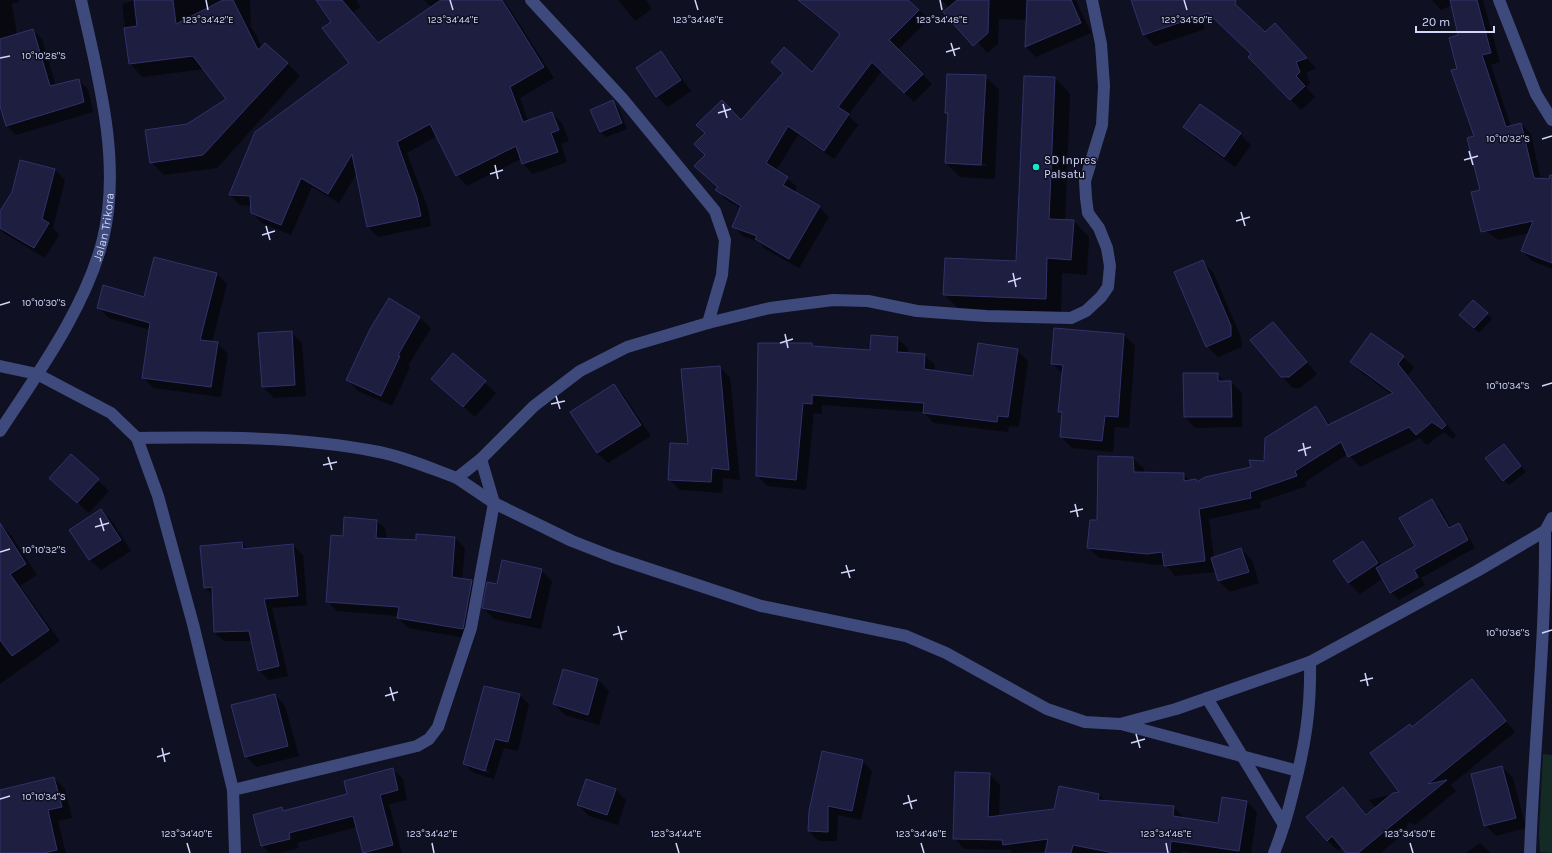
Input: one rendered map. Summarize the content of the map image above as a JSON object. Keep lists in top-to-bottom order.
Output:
{
  "streets": {
    "street": ["Jalan Trikora"]
  },
  "places": ["SD Inpres Palsatu"],
  "scale_bar": "20 m",
  "coordinates": [
    "123°34'42\"E",
    "123°34'44\"E",
    "123°34'46\"E",
    "123°34'48\"E",
    "123°34'50\"E",
    "10°10'28\"S",
    "10°10'32\"S",
    "10°10'30\"S",
    "10°10'34\"S",
    "10°10'36\"S",
    "123°34'40\"E"
  ]
}
